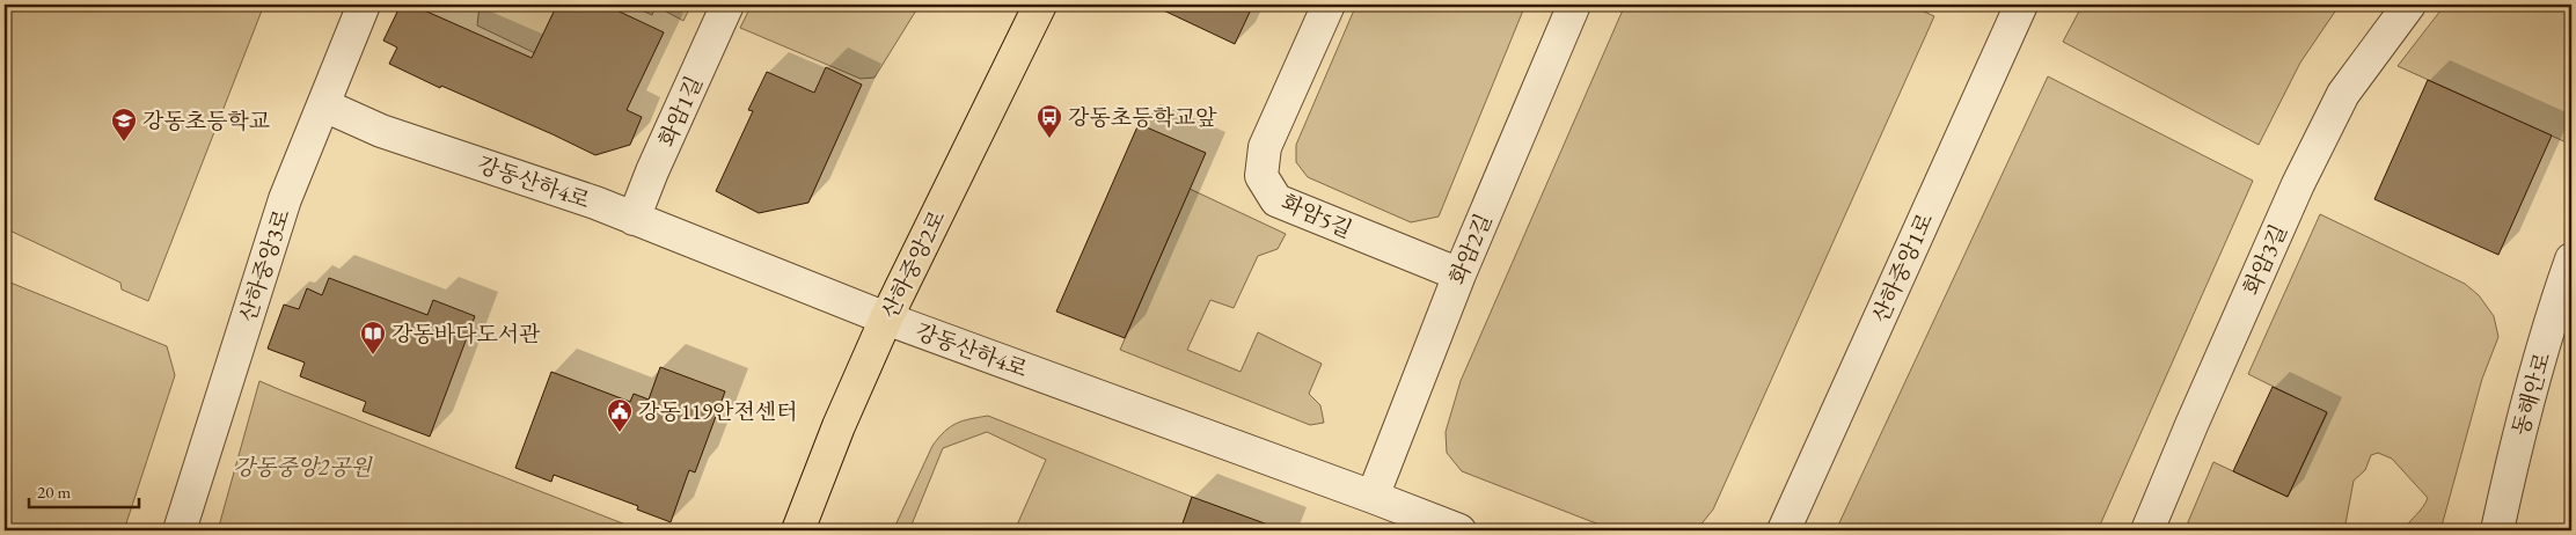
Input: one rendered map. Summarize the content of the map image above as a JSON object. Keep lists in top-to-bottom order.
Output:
{
  "streets": {
    "main road": ["산하중앙2로"],
    "street": [
      "화암1길",
      "강동산하4로",
      "화암5길",
      "화암2길",
      "화암3길",
      "산하중앙3로",
      "산하중앙1로",
      "동해안로"
    ]
  },
  "crossings": [
    ["화암1길", "강동산하4로"],
    ["강동산하4로", "화암2길"],
    ["강동산하4로", "산하중앙2로"],
    ["강동산하4로", "산하중앙3로"],
    ["화암5길", "화암2길"]
  ],
  "parks": ["강동중앙2공원"],
  "places": {
    "bus stop": ["강동초등학교앞"],
    "school or university": ["강동초등학교"],
    "library": ["강동바다도서관"],
    "public building": ["강동119안전센터"]
  },
  "scale_bar": "20 m"
}
